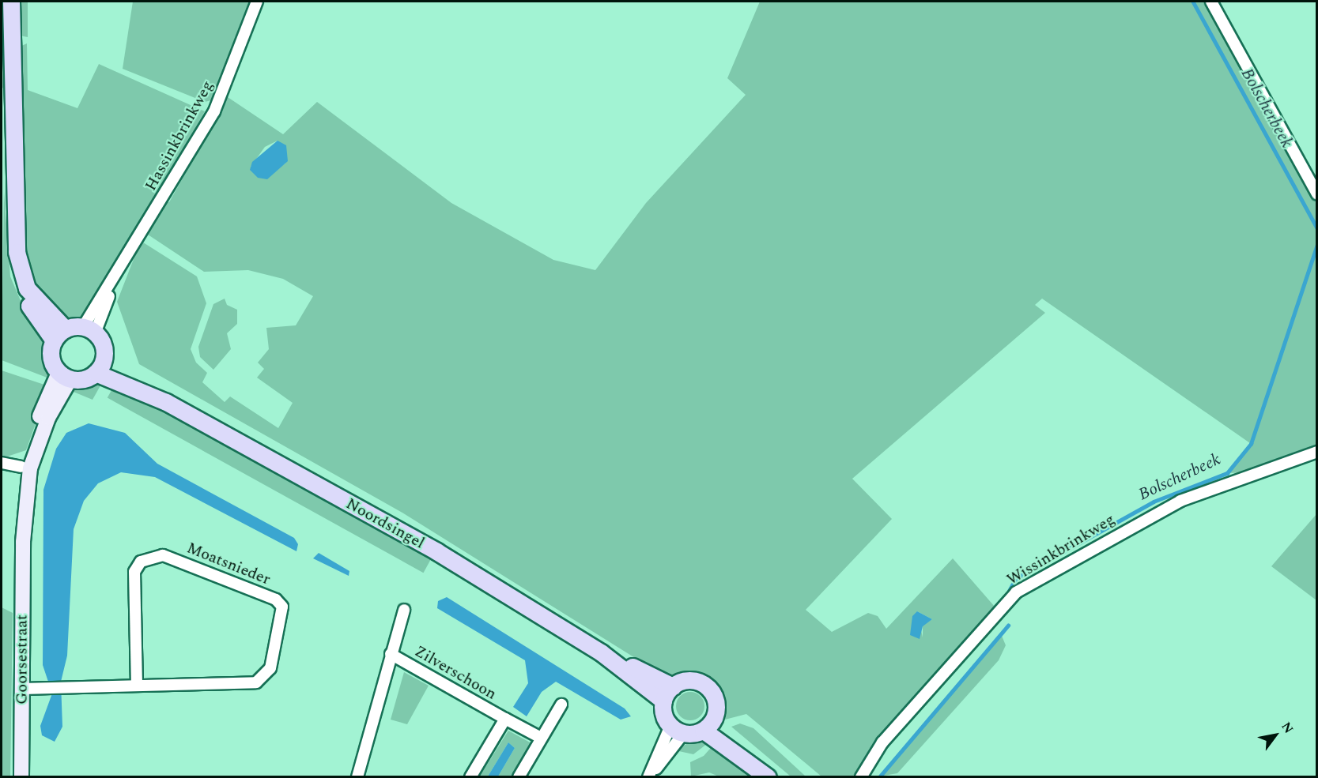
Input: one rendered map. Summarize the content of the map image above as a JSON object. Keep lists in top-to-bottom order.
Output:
{
  "streets": {
    "main road": ["Noordsingel", "Goorsestraat"],
    "street": [
      "Hassinkbrinkweg",
      "Wissinkbrinkweg",
      "Moatsnieder",
      "Zilverschoon"
    ]
  },
  "crossings": [
    ["Hassinkbrinkweg", "Noordsingel"],
    ["Hassinkbrinkweg", "Goorsestraat"],
    ["Noordsingel", "Goorsestraat"],
    ["Moatsnieder", "Goorsestraat"]
  ],
  "water": ["Bolscherbeek"],
  "north": "top right"
}
